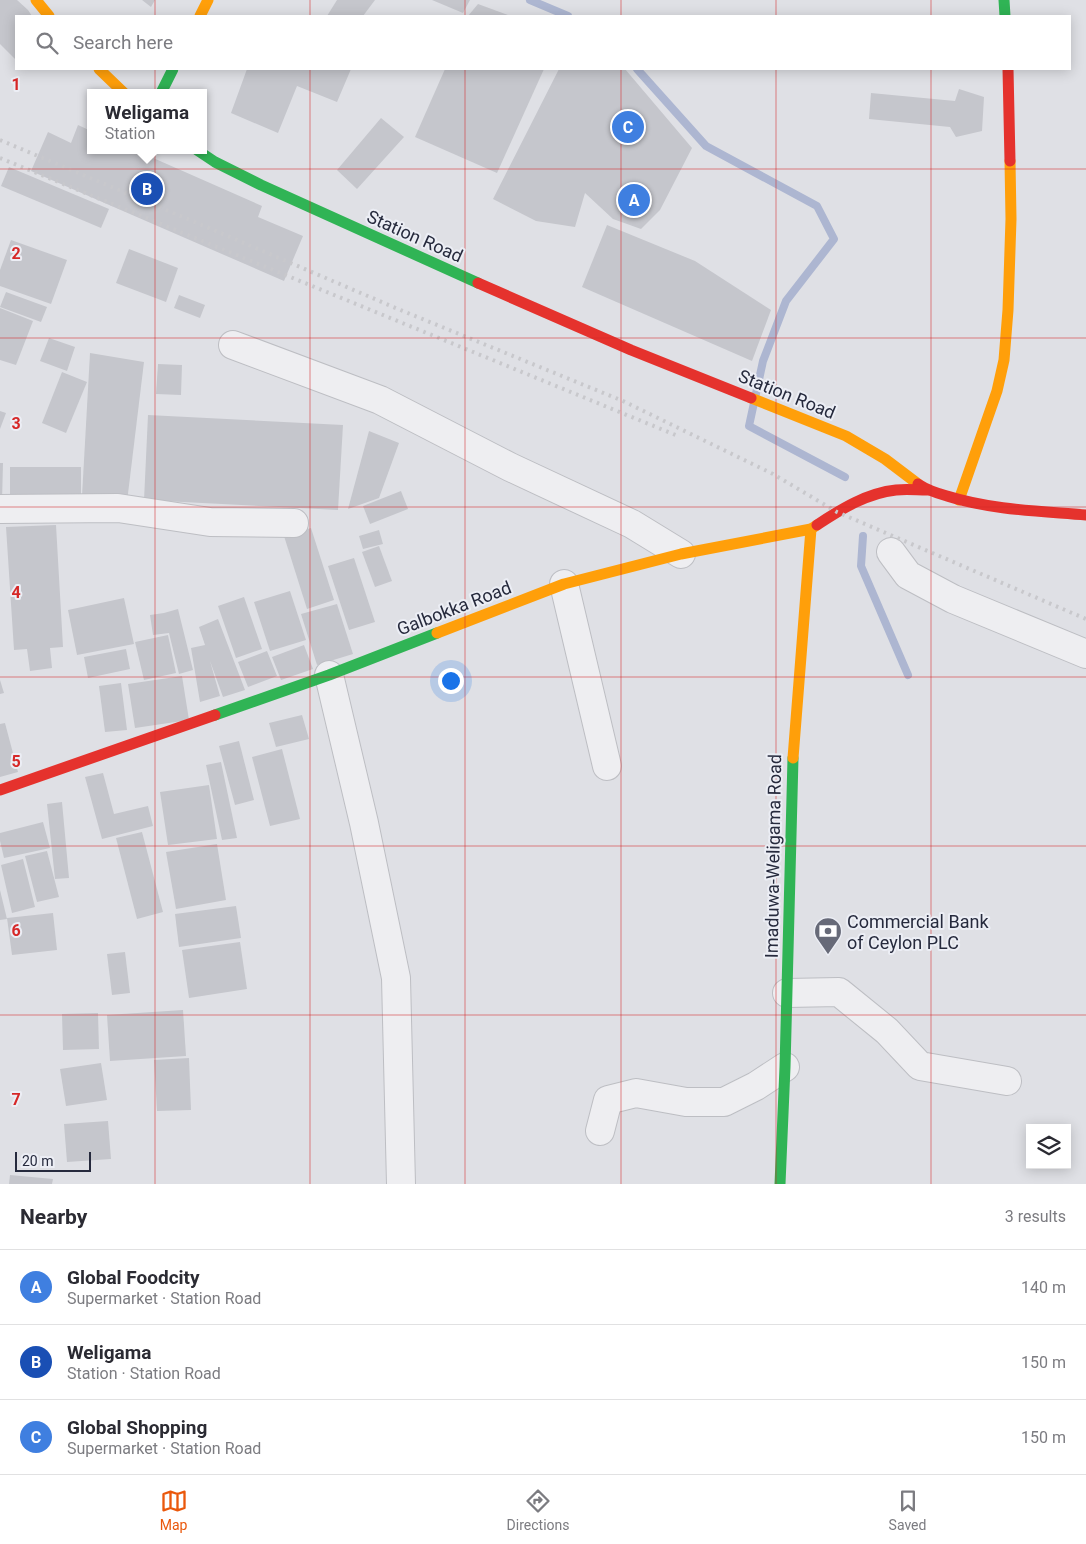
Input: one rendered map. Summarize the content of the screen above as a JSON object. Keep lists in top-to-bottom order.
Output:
{
  "streets": {
    "main road": ["Station Road", "Galbokka Road", "Imaduwa-Weligama Road"]
  },
  "crossings": [
    ["Station Road", "Galbokka Road"],
    ["Galbokka Road", "Imaduwa-Weligama Road"]
  ],
  "places": {
    "bank": ["Commercial Bank of Ceylon PLC"]
  },
  "scale_bar": "20 m",
  "page": {
    "search": "Search here",
    "popup": ["Weligama", "Station"],
    "pins": ["C", "B", "A"],
    "scale": "20 m",
    "heading": ["Nearby", "3 results"],
    "list": [
      {
        "mark": "A",
        "name": "Global Foodcity",
        "note": "Supermarket · Station Road",
        "value": "140 m"
      },
      {
        "mark": "B",
        "name": "Weligama",
        "note": "Station · Station Road",
        "value": "150 m"
      },
      {
        "mark": "C",
        "name": "Global Shopping",
        "note": "Supermarket · Station Road",
        "value": "150 m"
      }
    ],
    "nav": ["Map", "Directions", "Saved"]
  },
  "grid": {
    "rows": [
      "1",
      "2",
      "3",
      "4",
      "5",
      "6",
      "7"
    ]
  }
}
